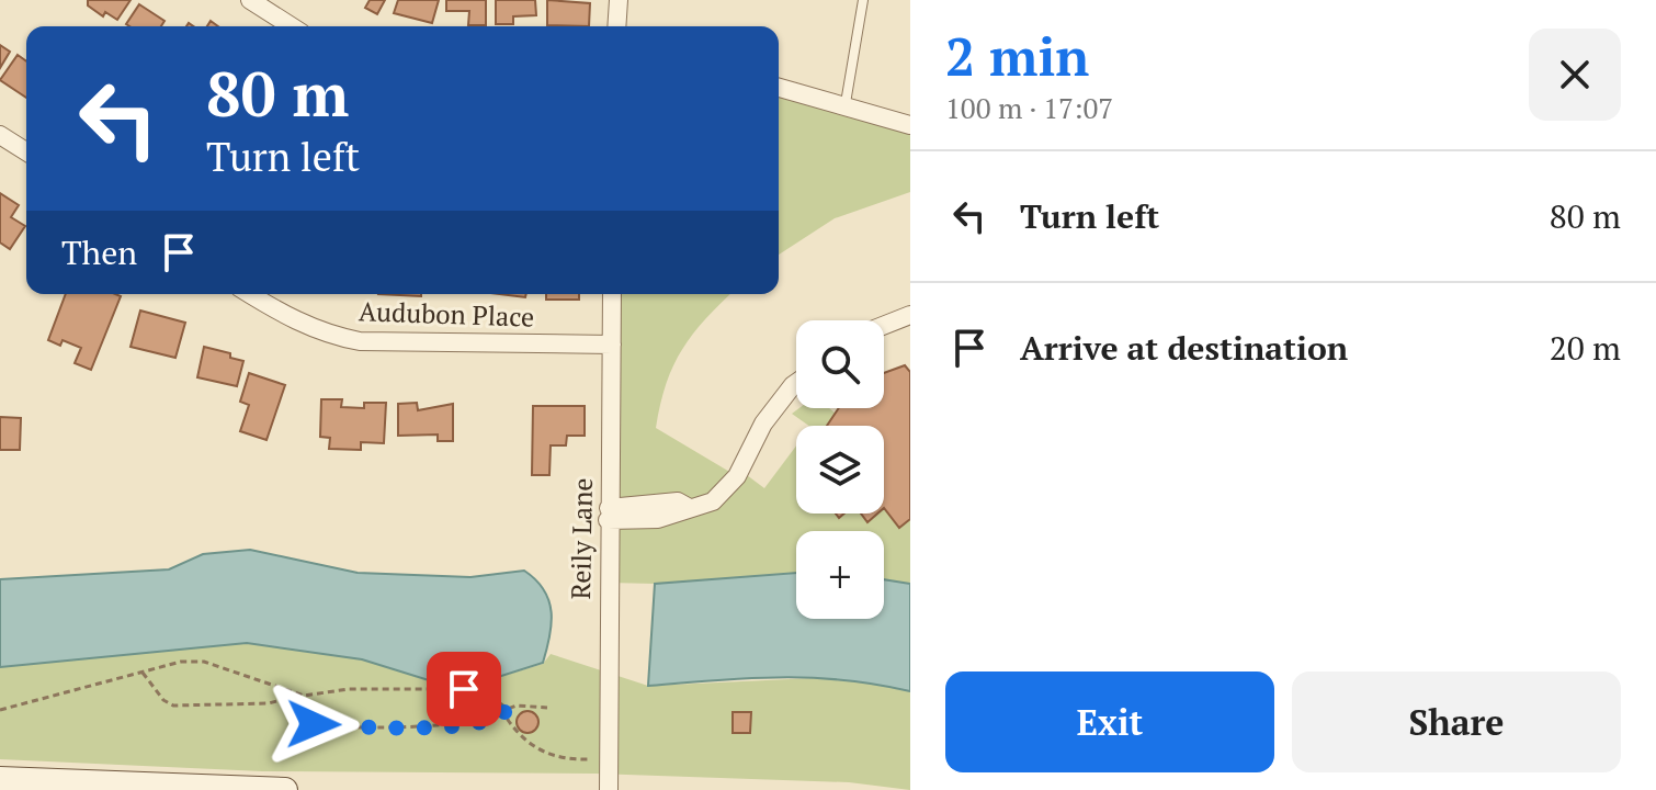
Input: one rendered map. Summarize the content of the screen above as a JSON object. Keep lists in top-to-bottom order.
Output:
{
  "streets": {
    "street": ["Audubon Place", "Reily Lane"]
  },
  "crossings": [
    ["Audubon Place", "Reily Lane"]
  ],
  "page": {
    "heading": ["2 min", "100 m · 17:07"],
    "turn": ["80 m", "Turn left"],
    "list": [
      {
        "name": "Turn left",
        "value": "80 m"
      },
      {
        "name": "Arrive at destination",
        "value": "20 m"
      }
    ],
    "then": "Then",
    "map_buttons": "+",
    "buttons": ["Exit", "Share"]
  }
}
